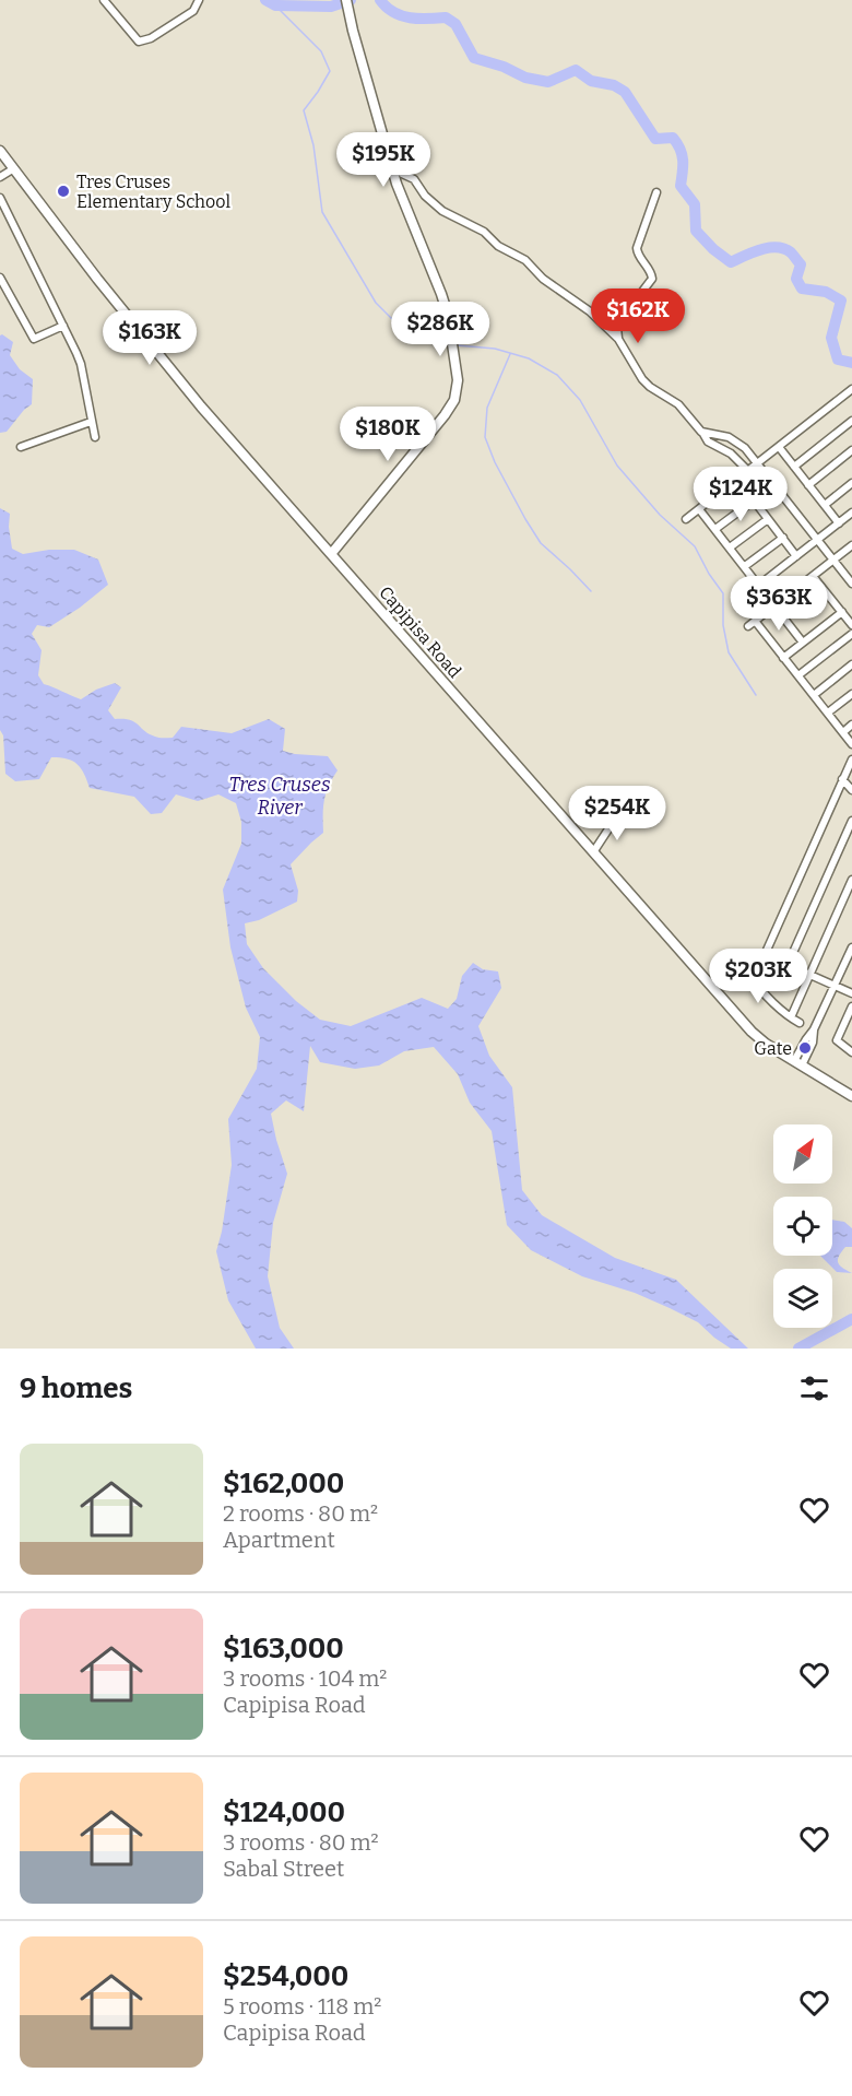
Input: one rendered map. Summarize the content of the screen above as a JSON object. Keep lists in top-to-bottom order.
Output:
{
  "streets": {
    "main road": ["Capipisa Road"]
  },
  "water": ["Tres Cruses River"],
  "places": ["Tres Cruses Elementary School", "Gate"],
  "north": "top right",
  "page": {
    "price": [
      "$195K",
      "$162K",
      "$286K",
      "$163K",
      "$180K",
      "$124K",
      "$363K",
      "$254K",
      "$203K"
    ],
    "heading": "9 homes",
    "list": [
      {
        "name": "$162,000",
        "note": "2 rooms · 80 m² · Apartment"
      },
      {
        "name": "$163,000",
        "note": "3 rooms · 104 m² · Capipisa Road"
      },
      {
        "name": "$124,000",
        "note": "3 rooms · 80 m² · Sabal Street"
      },
      {
        "name": "$254,000",
        "note": "5 rooms · 118 m² · Capipisa Road"
      }
    ]
  }
}
